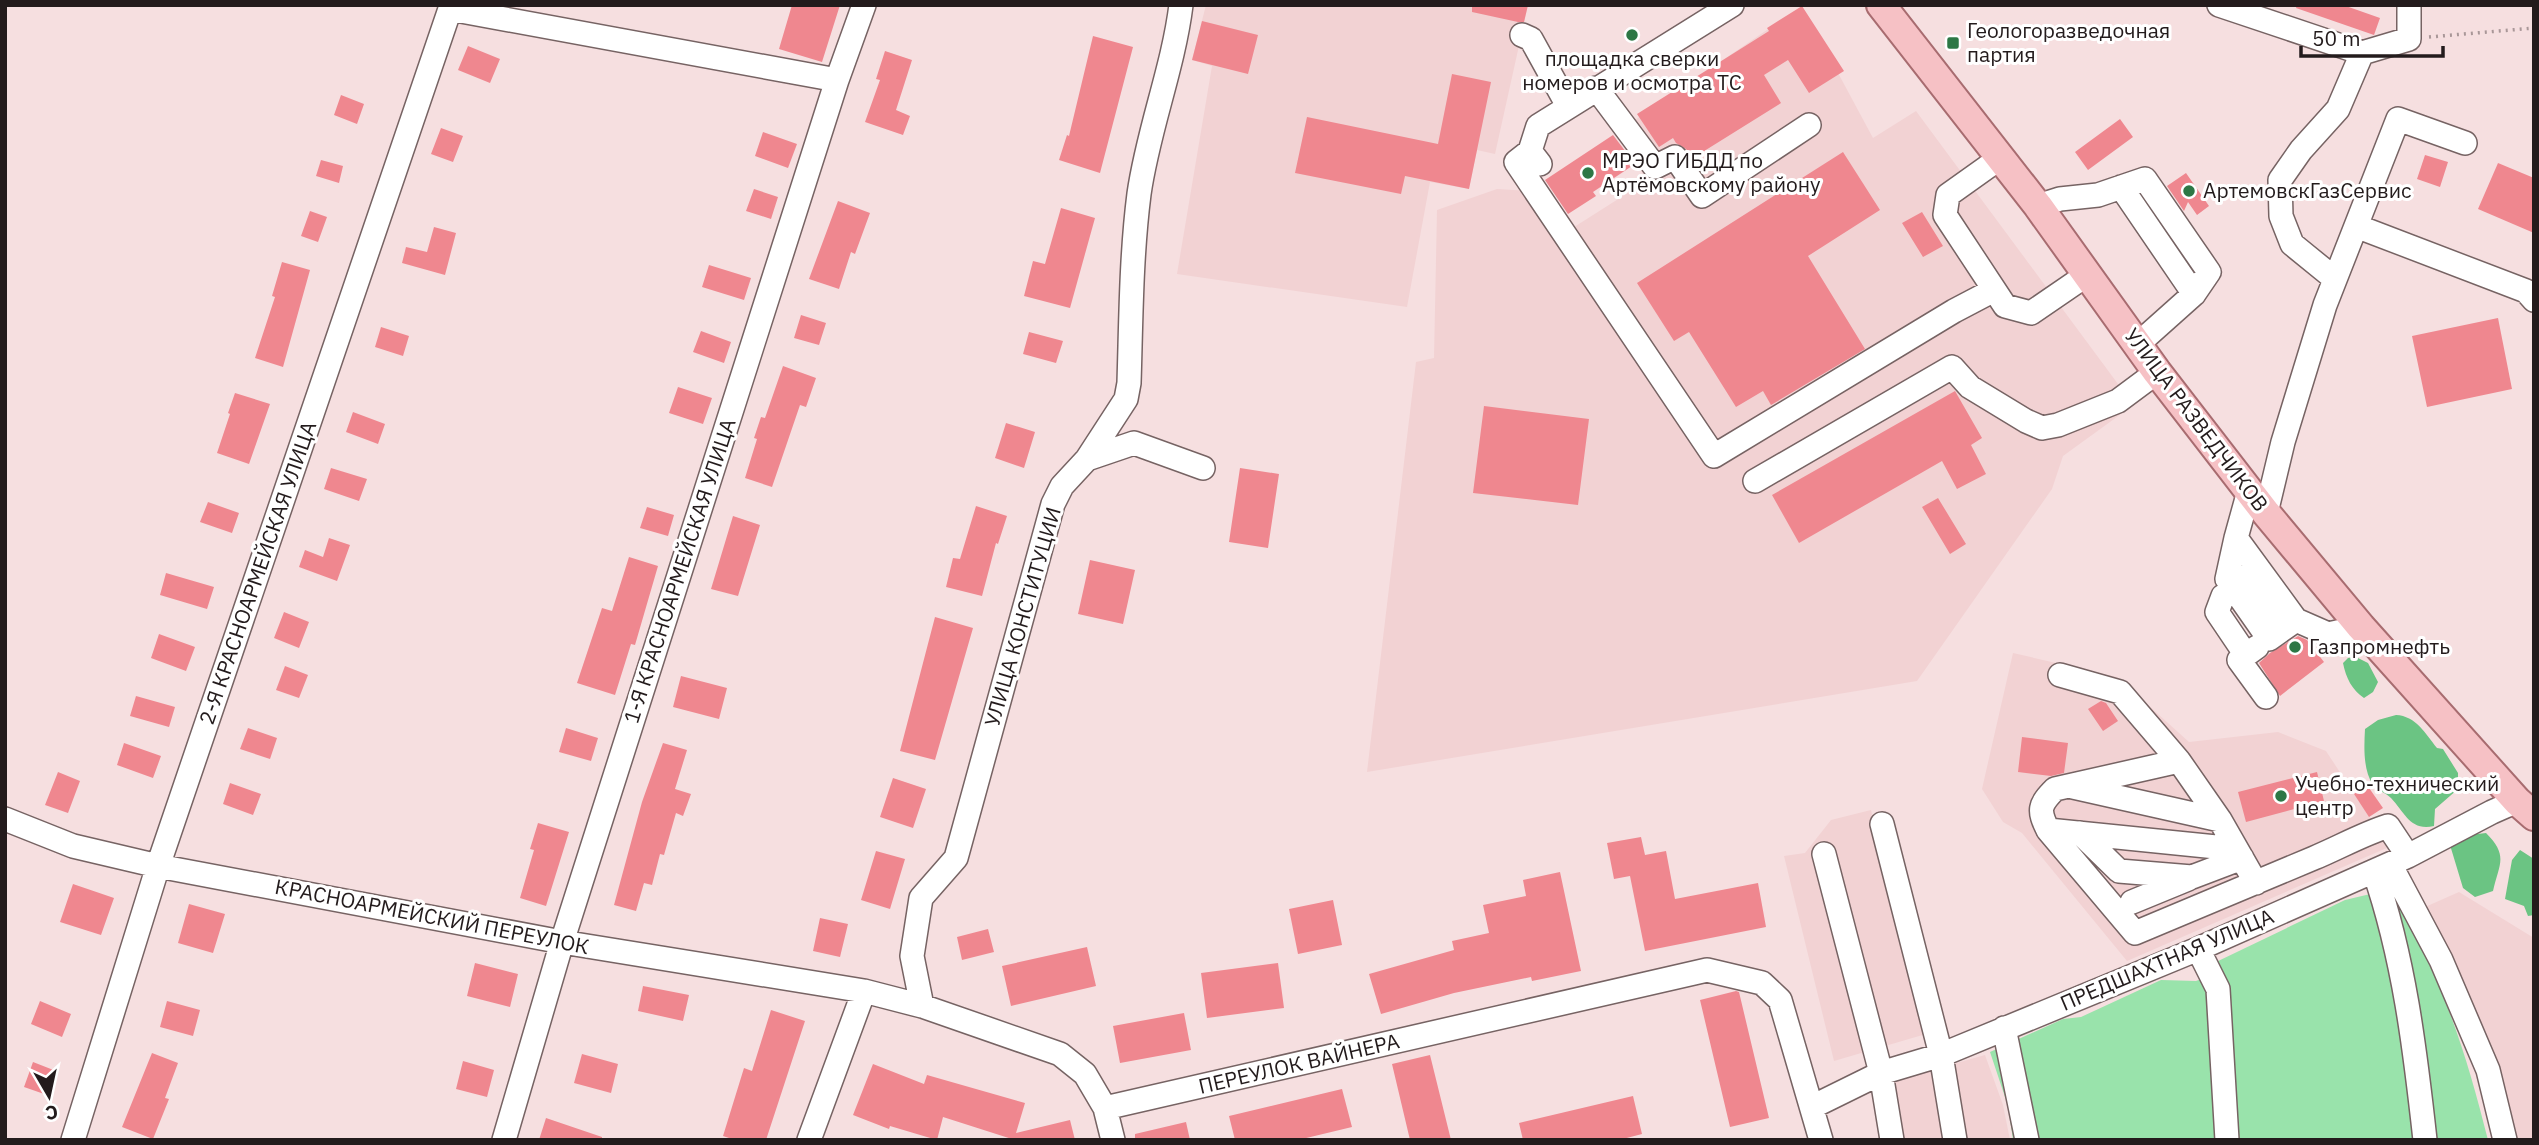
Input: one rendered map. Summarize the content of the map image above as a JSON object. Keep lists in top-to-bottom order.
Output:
{
  "streets": {
    "main road": ["УЛИЦА РАЗВЕДЧИКОВ"],
    "street": [
      "1-Я КРАСНОАРМЕЙСКАЯ УЛИЦА",
      "2-Я КРАСНОАРМЕЙСКАЯ УЛИЦА",
      "УЛИЦА КОНСТИТУЦИИ",
      "КРАСНОАРМЕЙСКИЙ ПЕРЕУЛОК",
      "ПРЕДШАХТНАЯ УЛИЦА",
      "ПЕРЕУЛОК ВАЙНЕРА"
    ]
  },
  "crossings": [
    ["УЛИЦА РАЗВЕДЧИКОВ", "ПРЕДШАХТНАЯ УЛИЦА"],
    ["1-Я КРАСНОАРМЕЙСКАЯ УЛИЦА", "2-Я КРАСНОАРМЕЙСКАЯ УЛИЦА"],
    ["1-Я КРАСНОАРМЕЙСКАЯ УЛИЦА", "КРАСНОАРМЕЙСКИЙ ПЕРЕУЛОК"],
    ["2-Я КРАСНОАРМЕЙСКАЯ УЛИЦА", "КРАСНОАРМЕЙСКИЙ ПЕРЕУЛОК"],
    ["ПРЕДШАХТНАЯ УЛИЦА", "ПЕРЕУЛОК ВАЙНЕРА"]
  ],
  "places": {
    "other": [
      "площадка сверки номеров и осмотра ТС",
      "МРЭО ГИБДД по Артёмовскому району",
      "АртемовскГазСервис",
      "Газпромнефть",
      "Учебно-технический центр"
    ],
    "transit": ["Геологоразведочная партия"]
  },
  "scale_bar": "50 m",
  "north": "bottom"
}
